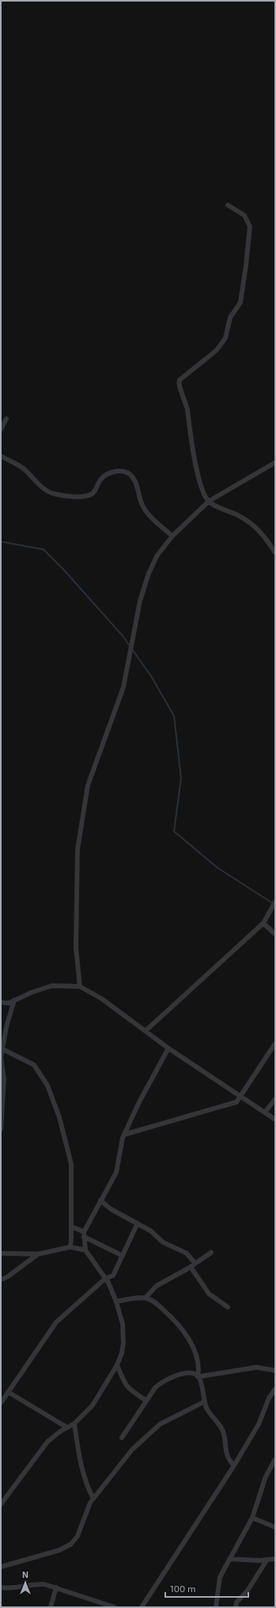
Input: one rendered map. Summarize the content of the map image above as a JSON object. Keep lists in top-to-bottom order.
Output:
{
  "scale_bar": "100 m",
  "north": "top"
}
